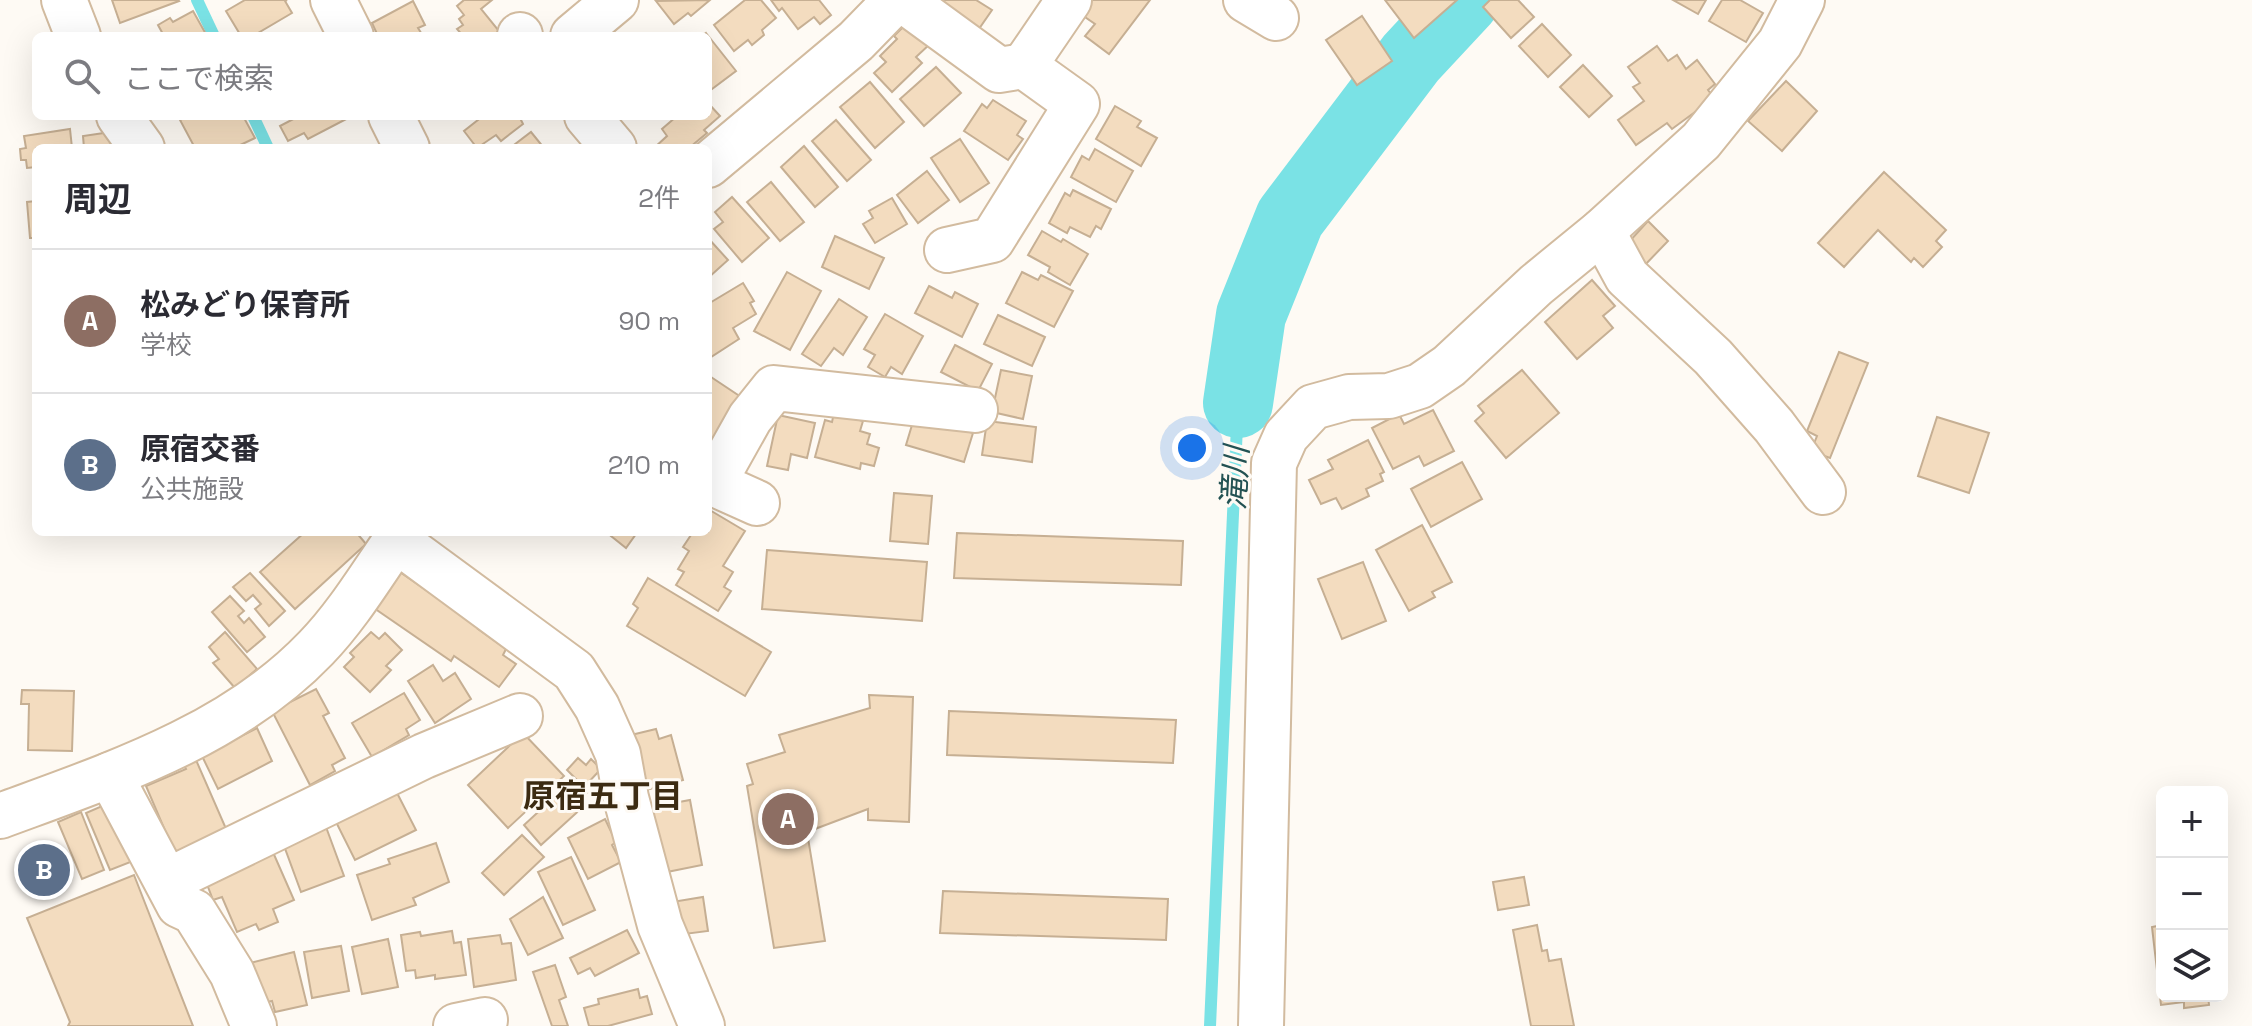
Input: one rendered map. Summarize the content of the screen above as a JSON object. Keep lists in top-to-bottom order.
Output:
{
  "districts": ["原宿五丁目"],
  "water": ["滝川"],
  "page": {
    "search": "ここで検索",
    "heading": ["周辺", "2件"],
    "list": [
      {
        "mark": "A",
        "name": "松みどり保育所",
        "note": "学校",
        "value": "90 m"
      },
      {
        "mark": "B",
        "name": "原宿交番",
        "note": "公共施設",
        "value": "210 m"
      }
    ],
    "map_buttons": ["+", "−"],
    "pins": ["A", "B"]
  }
}
